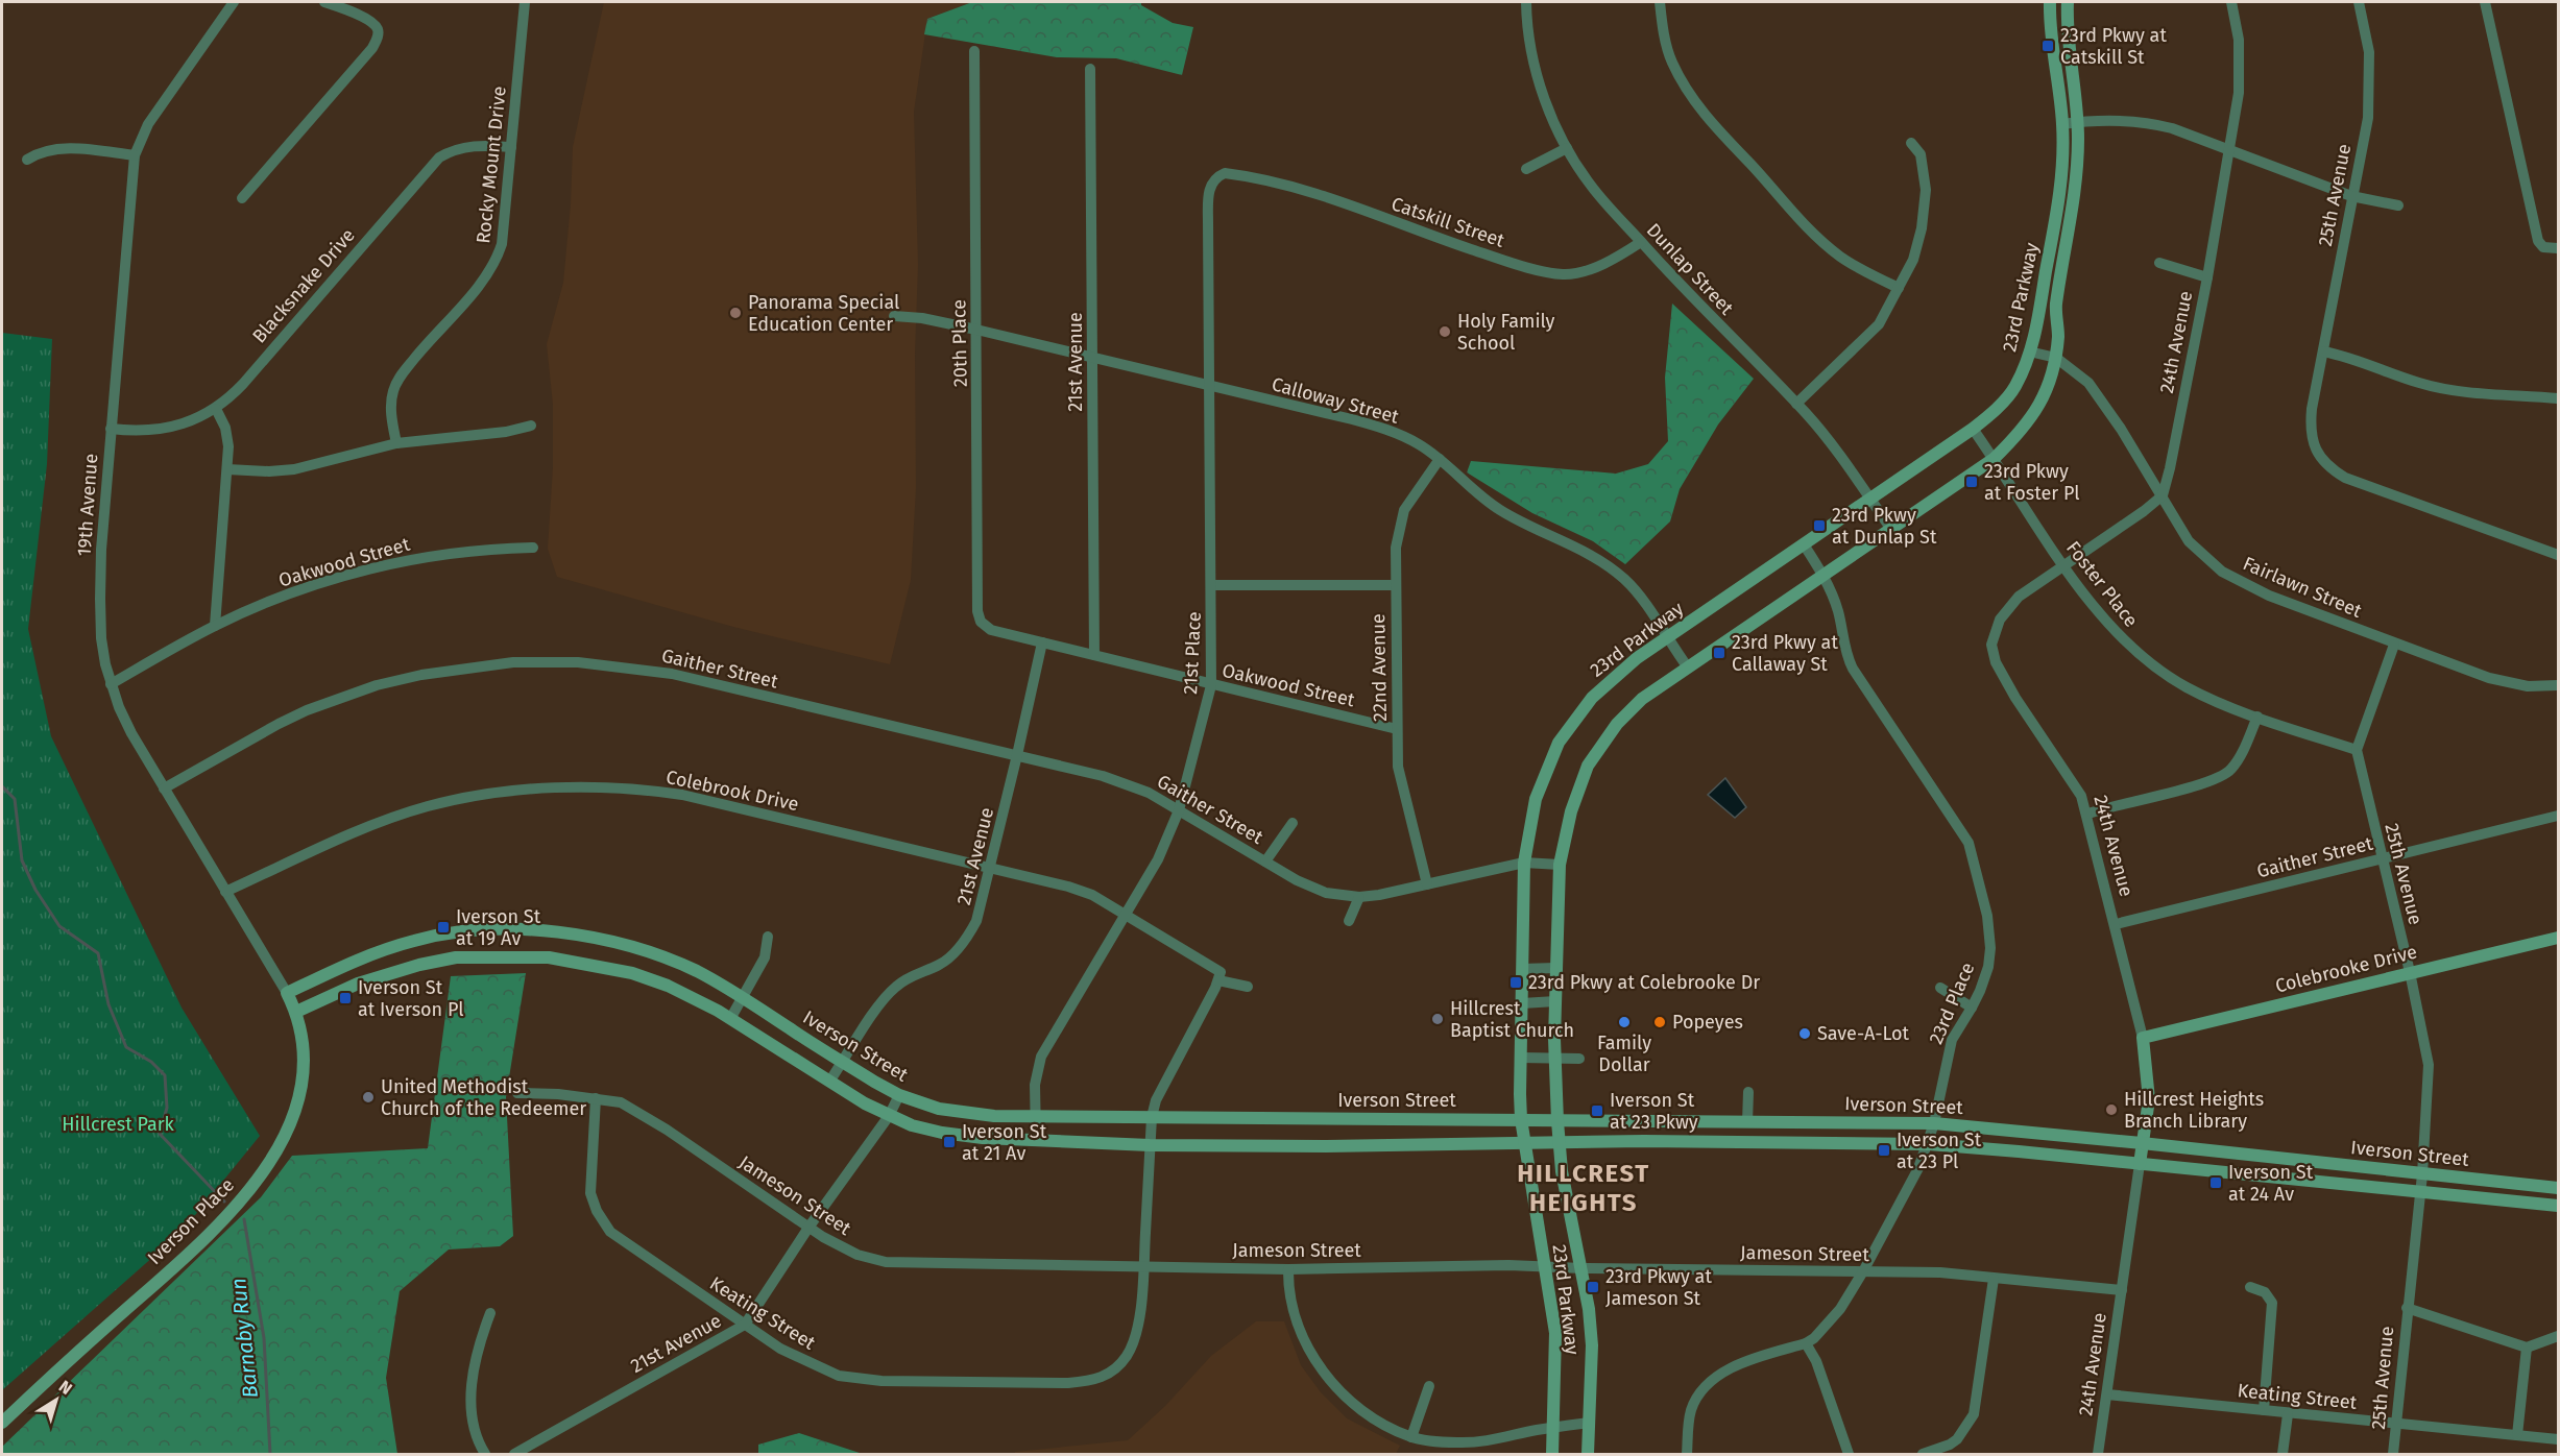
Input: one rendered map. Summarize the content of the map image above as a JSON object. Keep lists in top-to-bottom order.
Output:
{
  "streets": {
    "main road": [
      "23rd Parkway",
      "24th Avenue",
      "Colebrooke Drive",
      "Iverson Street",
      "Iverson Place"
    ],
    "street": [
      "Rocky Mount Drive",
      "25th Avenue",
      "Catskill Street",
      "Dunlap Street",
      "Blacksnake Drive",
      "20th Place",
      "21st Avenue",
      "Calloway Street",
      "19th Avenue",
      "Oakwood Street",
      "Foster Place",
      "Fairlawn Street",
      "21st Place",
      "22nd Avenue",
      "Gaither Street",
      "Colebrook Drive",
      "23rd Place",
      "Jameson Street",
      "Keating Street"
    ]
  },
  "crossings": [
    ["Rocky Mount Drive", "Blacksnake Drive"],
    ["25th Avenue", "Foster Place"],
    ["25th Avenue", "Gaither Street"],
    ["25th Avenue", "Colebrooke Drive"],
    ["25th Avenue", "Iverson Street"],
    ["25th Avenue", "Keating Street"],
    ["Catskill Street", "Dunlap Street"],
    ["Catskill Street", "21st Place"],
    ["Dunlap Street", "23rd Parkway"],
    ["Blacksnake Drive", "19th Avenue"],
    ["23rd Parkway", "Calloway Street"],
    ["23rd Parkway", "Foster Place"],
    ["23rd Parkway", "Fairlawn Street"],
    ["23rd Parkway", "Gaither Street"],
    ["23rd Parkway", "23rd Place"],
    ["23rd Parkway", "Iverson Street"],
    ["23rd Parkway", "Jameson Street"],
    ["24th Avenue", "Foster Place"],
    ["24th Avenue", "Fairlawn Street"],
    ["24th Avenue", "Gaither Street"],
    ["24th Avenue", "Colebrooke Drive"],
    ["24th Avenue", "Iverson Street"],
    ["24th Avenue", "Jameson Street"],
    ["24th Avenue", "Keating Street"],
    ["20th Place", "Calloway Street"],
    ["20th Place", "Oakwood Street"],
    ["21st Avenue", "Calloway Street"],
    ["21st Avenue", "Oakwood Street"],
    ["21st Avenue", "Gaither Street"],
    ["21st Avenue", "Colebrook Drive"],
    ["21st Avenue", "Iverson Street"],
    ["21st Avenue", "Jameson Street"],
    ["21st Avenue", "Keating Street"],
    ["Calloway Street", "21st Place"],
    ["Calloway Street", "22nd Avenue"],
    ["19th Avenue", "Oakwood Street"],
    ["19th Avenue", "Gaither Street"],
    ["19th Avenue", "Colebrook Drive"],
    ["19th Avenue", "Iverson Street"],
    ["19th Avenue", "Iverson Place"],
    ["Oakwood Street", "21st Place"],
    ["Oakwood Street", "22nd Avenue"],
    ["21st Place", "Gaither Street"],
    ["21st Place", "Colebrook Drive"],
    ["21st Place", "Iverson Street"],
    ["22nd Avenue", "Gaither Street"],
    ["23rd Place", "Iverson Street"],
    ["23rd Place", "Jameson Street"],
    ["Iverson Street", "Iverson Place"],
    ["Jameson Street", "Keating Street"]
  ],
  "districts": ["HILLCREST HEIGHTS"],
  "water": ["Barnaby Run"],
  "parks": ["Hillcrest Park"],
  "places": {
    "transit": [
      "23rd Pkwy at Catskill St",
      "23rd Pkwy at Foster Pl",
      "23rd Pkwy at Dunlap St",
      "23rd Pkwy at Callaway St",
      "Iverson St at 19 Av",
      "23rd Pkwy at Colebrooke Dr",
      "Iverson St at Iverson Pl",
      "Iverson St at 23 Pkwy",
      "Iverson St at 21 Av",
      "Iverson St at 23 Pl",
      "Iverson St at 24 Av",
      "23rd Pkwy at Jameson St"
    ],
    "other": [
      "Panorama Special Education Center",
      "Holy Family School",
      "Hillcrest Baptist Church",
      "Family Dollar",
      "Popeyes",
      "Save-A-Lot",
      "United Methodist Church of the Redeemer",
      "Hillcrest Heights Branch Library"
    ]
  },
  "north": "top right"
}
